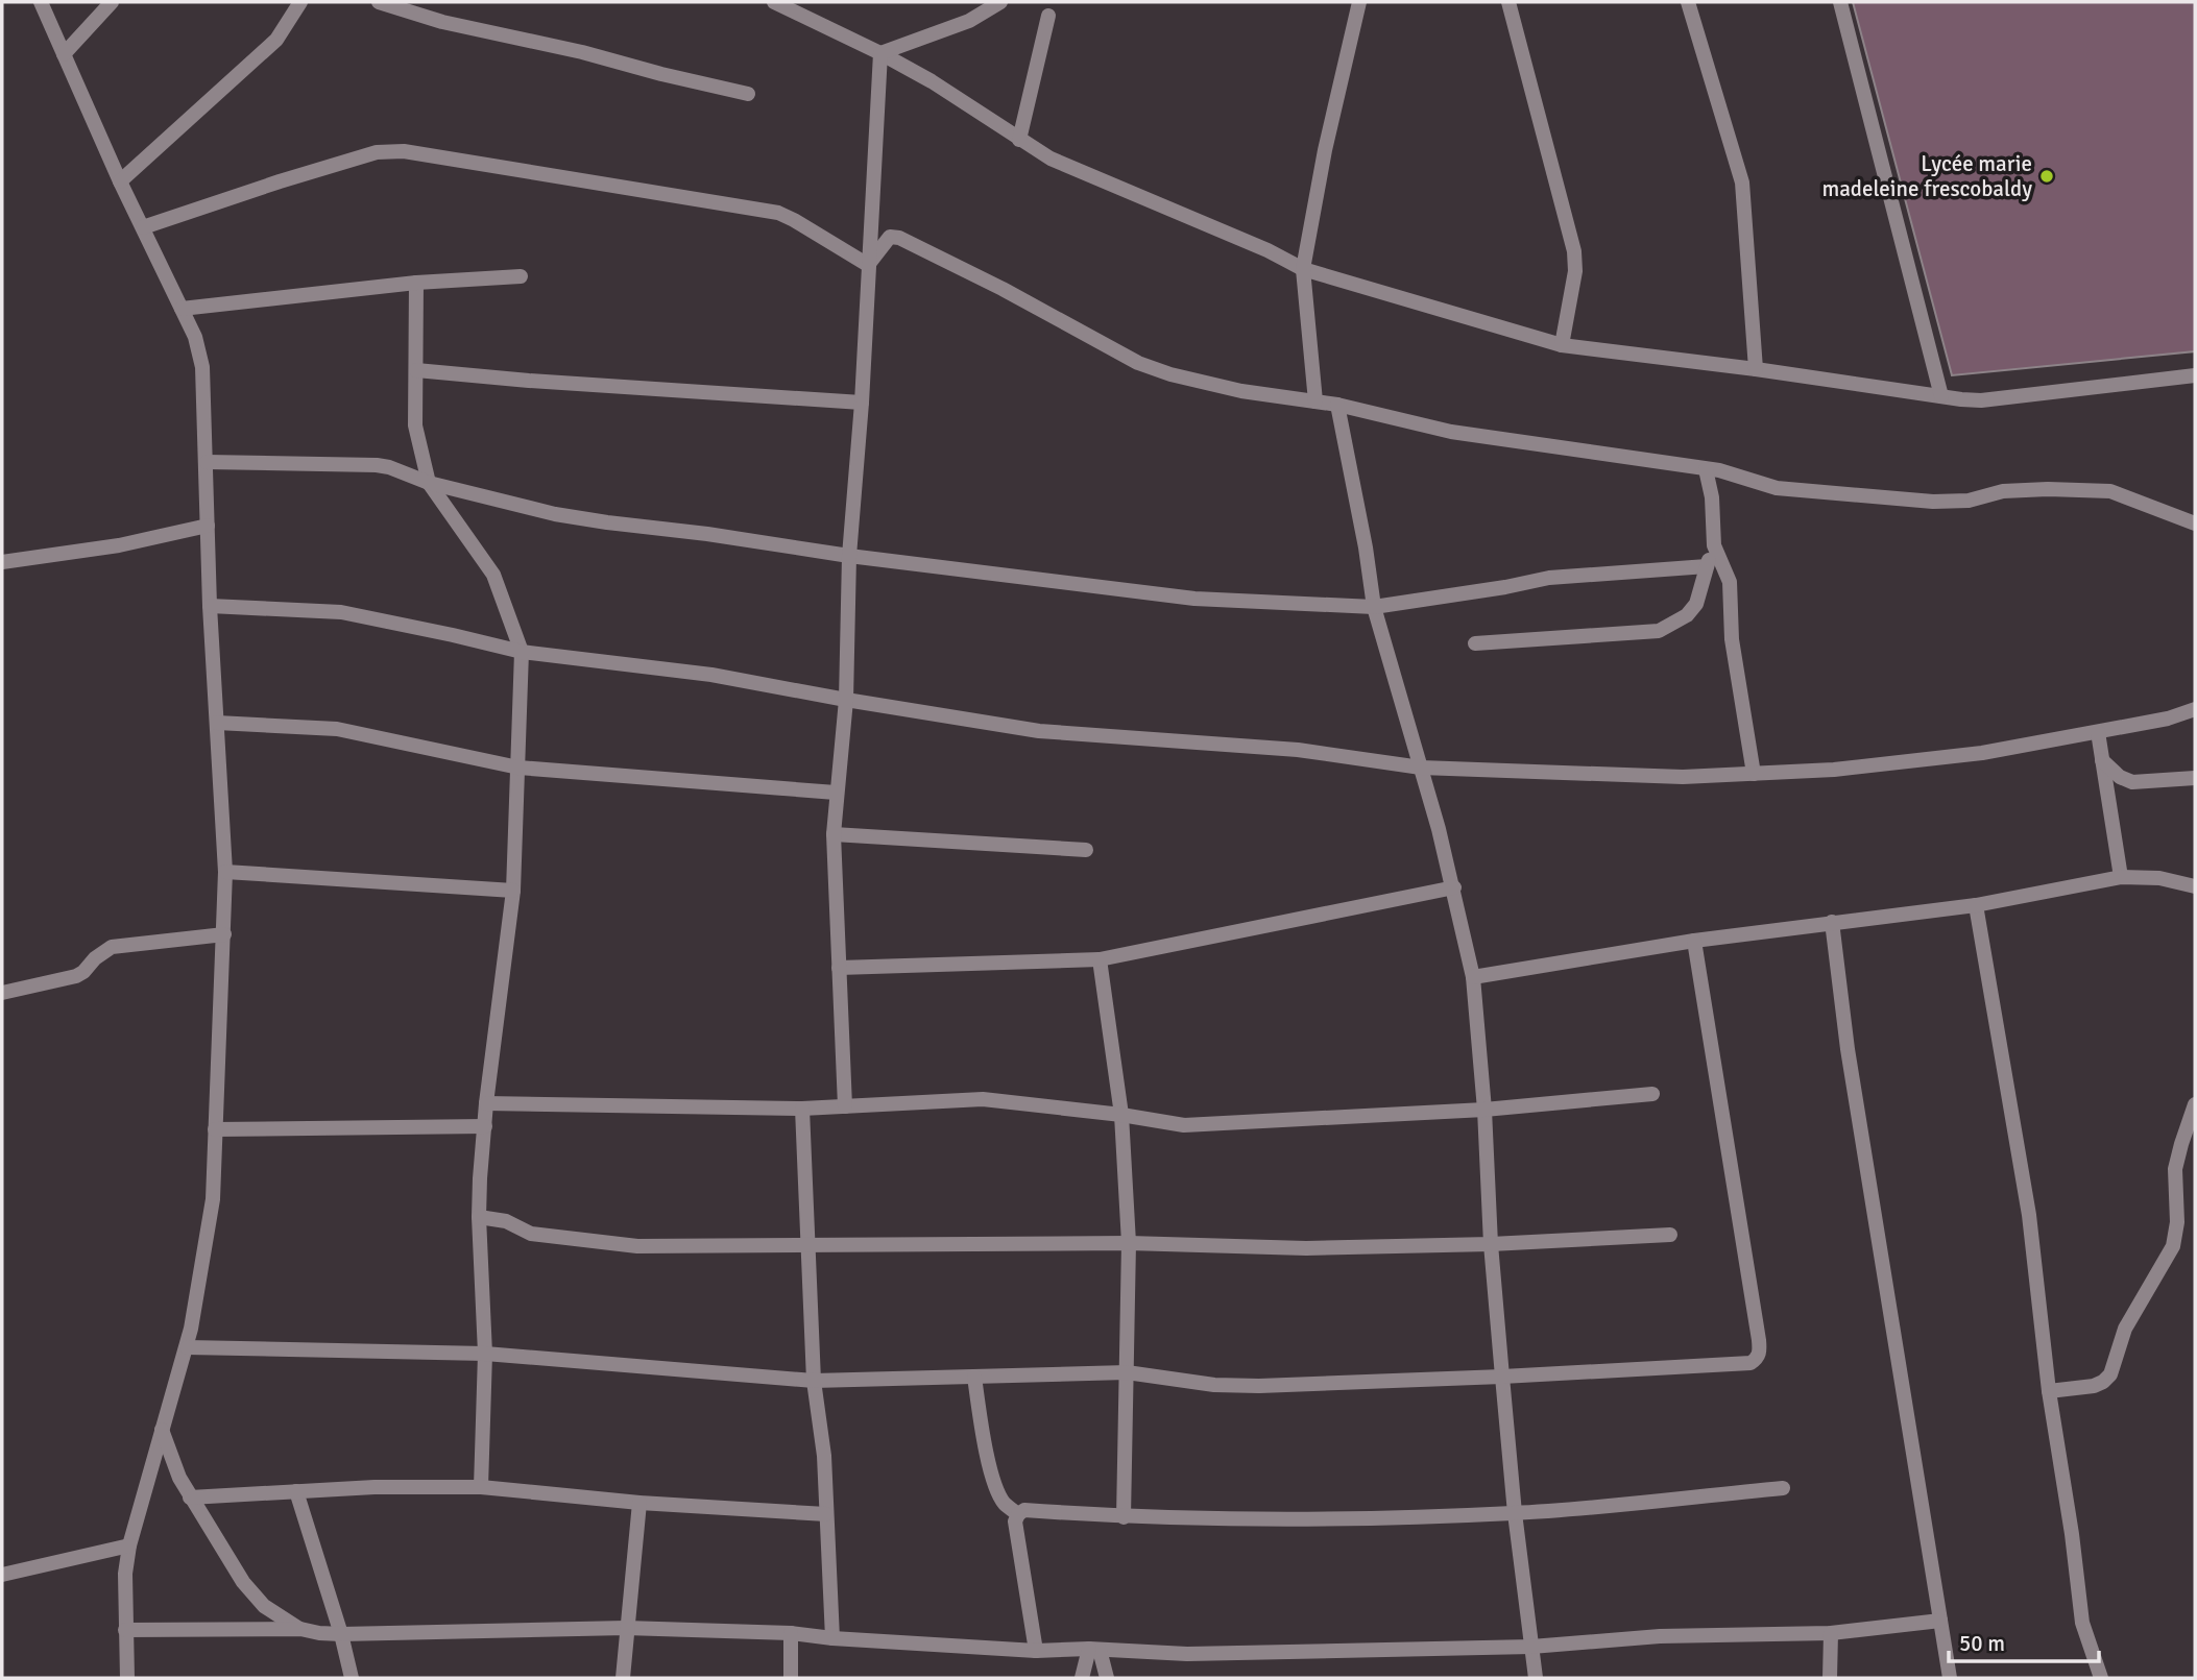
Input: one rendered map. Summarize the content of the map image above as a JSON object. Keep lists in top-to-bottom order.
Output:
{
  "places": ["Lycée marie madeleine frescobaldy"],
  "scale_bar": "50 m"
}
